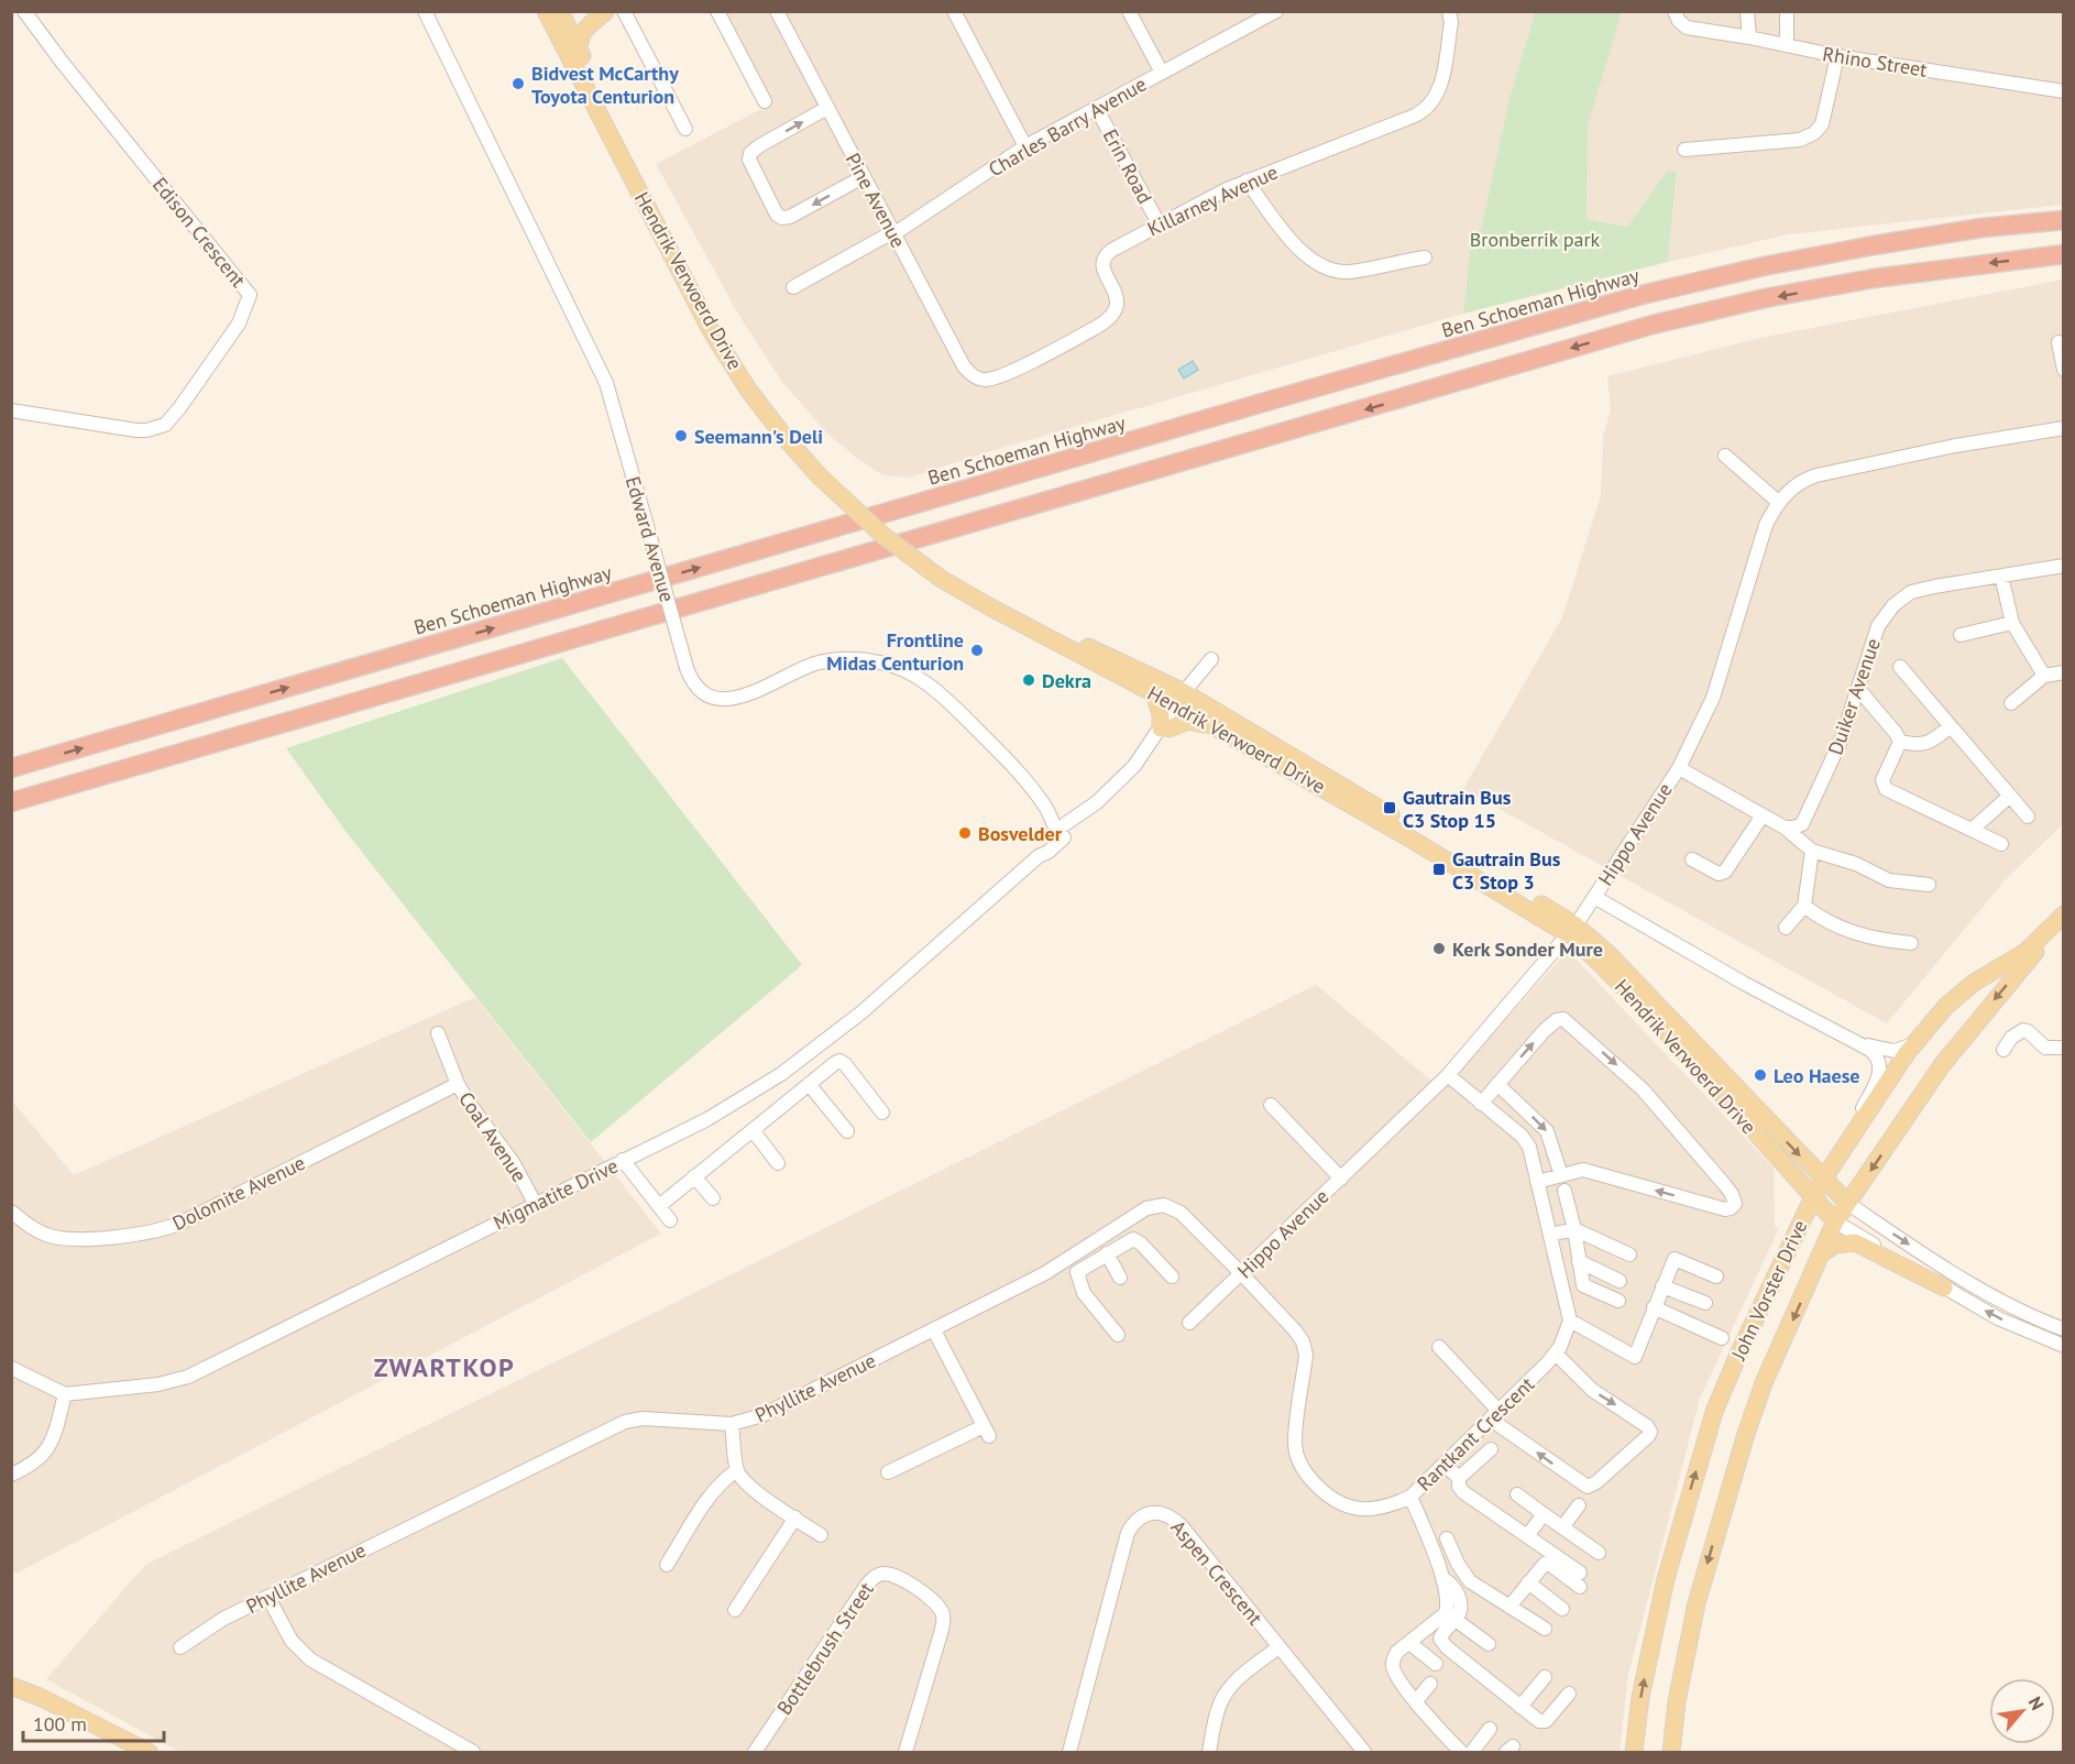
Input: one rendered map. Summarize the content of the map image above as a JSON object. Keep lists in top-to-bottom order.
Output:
{
  "streets": {
    "highway": ["Ben Schoeman Highway"],
    "main road": ["Hendrik Verwoerd Drive", "John Vorster Drive"],
    "street": [
      "Rhino Street",
      "Charles Barry Avenue",
      "Erin Road",
      "Pine Avenue",
      "Killarney Avenue",
      "Edison Crescent",
      "Edward Avenue",
      "Duiker Avenue",
      "Hippo Avenue",
      "Coal Avenue",
      "Dolomite Avenue",
      "Migmatite Drive",
      "Phyllite Avenue",
      "Rantkant Crescent",
      "Aspen Crescent",
      "Bottlebrush Street"
    ]
  },
  "crossings": [
    ["Charles Barry Avenue", "Erin Road"],
    ["Charles Barry Avenue", "Pine Avenue"],
    ["Erin Road", "Killarney Avenue"],
    ["Pine Avenue", "Killarney Avenue"],
    ["Hendrik Verwoerd Drive", "Hippo Avenue"],
    ["Hendrik Verwoerd Drive", "Migmatite Drive"],
    ["Hendrik Verwoerd Drive", "John Vorster Drive"],
    ["Edward Avenue", "Migmatite Drive"],
    ["Hippo Avenue", "Phyllite Avenue"],
    ["Hippo Avenue", "Rantkant Crescent"],
    ["Coal Avenue", "Dolomite Avenue"],
    ["Coal Avenue", "Migmatite Drive"],
    ["Phyllite Avenue", "Rantkant Crescent"]
  ],
  "districts": ["ZWARTKOP"],
  "parks": ["Bronberrik park"],
  "places": {
    "other": [
      "Bidvest McCarthy Toyota Centurion",
      "Seemann's Deli",
      "Frontline Midas Centurion",
      "Dekra",
      "Bosvelder",
      "Kerk Sonder Mure",
      "Leo Haese"
    ],
    "transit": ["Gautrain Bus C3 Stop 15", "Gautrain Bus C3 Stop 3"]
  },
  "scale_bar": "100 m",
  "north": "top right"
}
